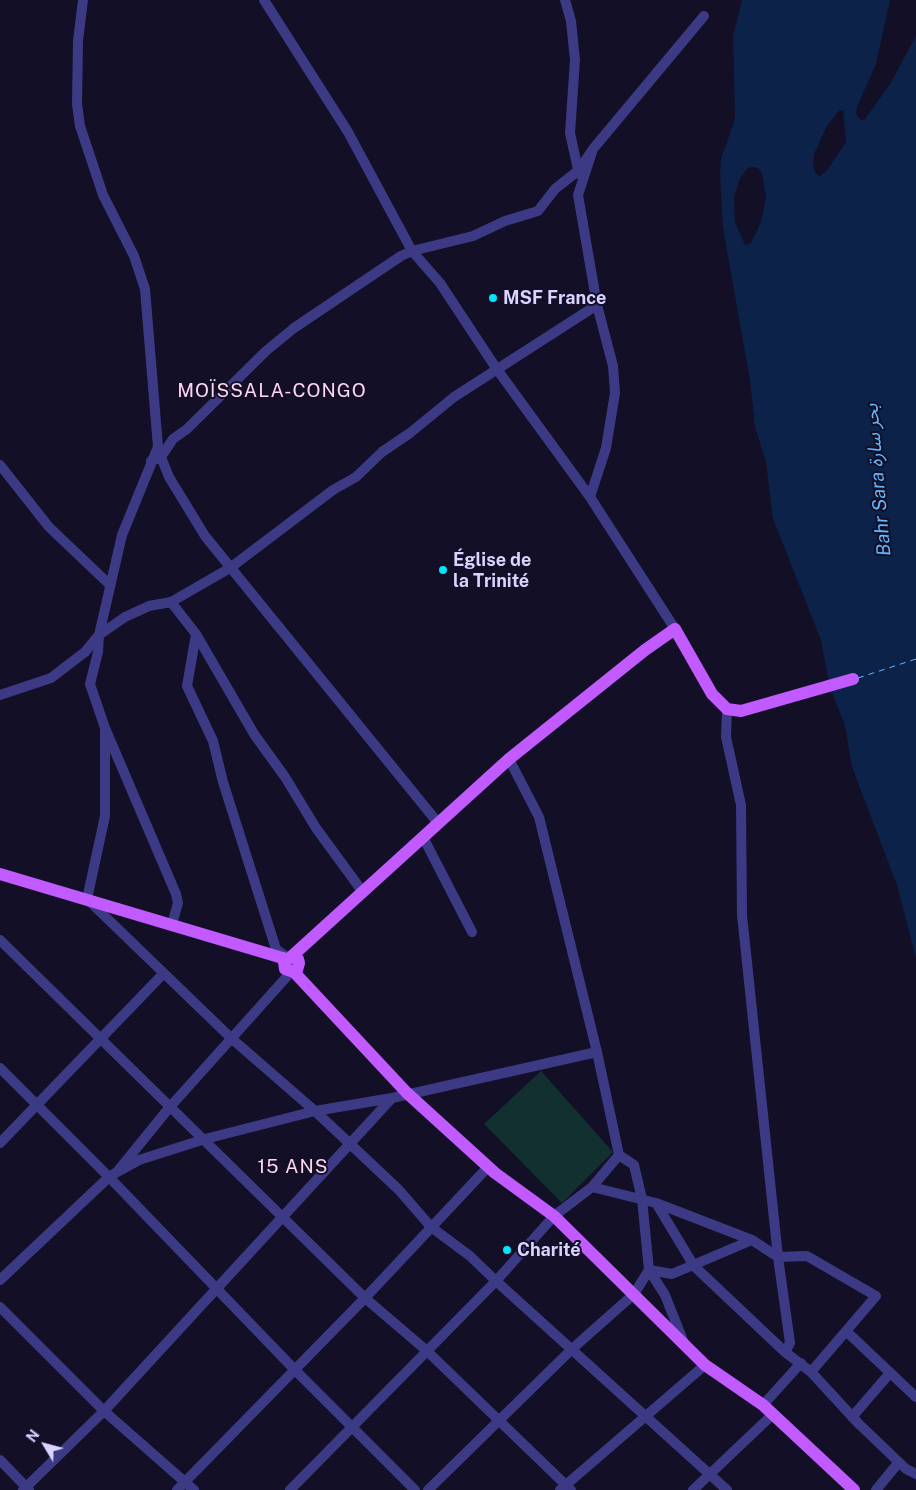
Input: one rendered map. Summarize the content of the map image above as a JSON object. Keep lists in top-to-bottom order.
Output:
{
  "districts": ["MOÏSSALA-CONGO", "15 ANS"],
  "water": ["Bahr Sara بحر سارة"],
  "places": ["MSF France", "Église de la Trinité", "Charité"],
  "north": "top left"
}
